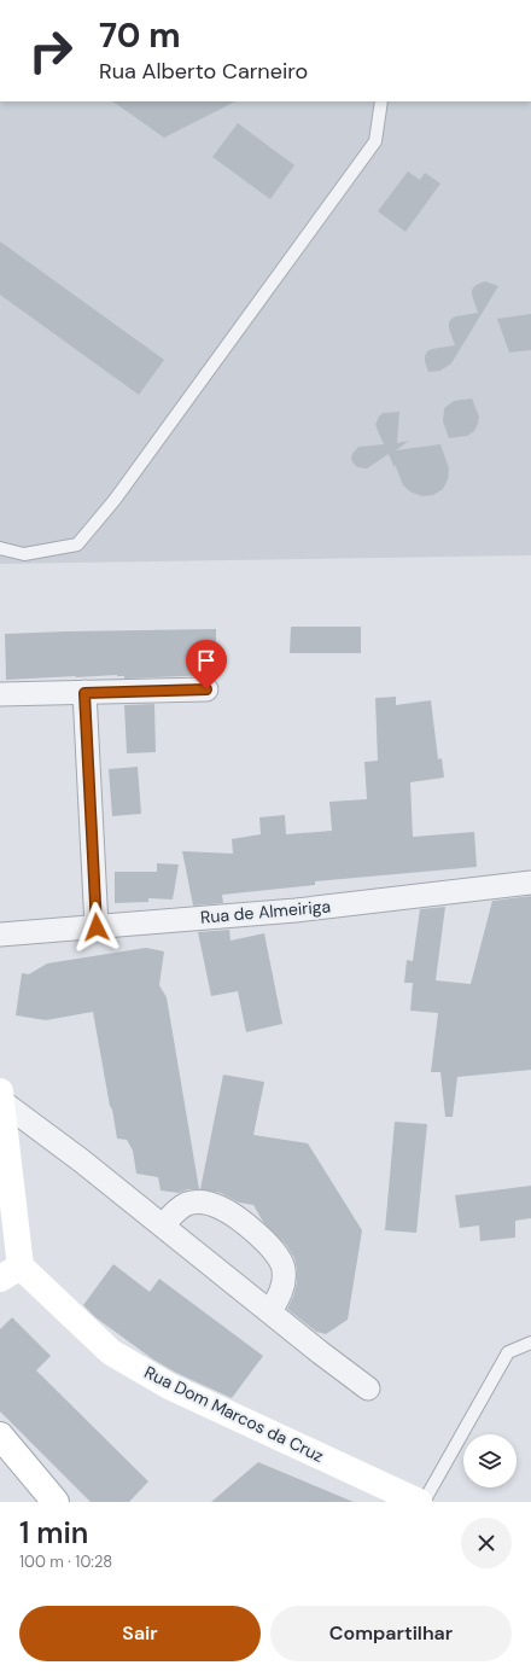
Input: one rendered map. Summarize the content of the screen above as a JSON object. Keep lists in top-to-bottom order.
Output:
{
  "streets": {
    "street": ["Rua de Almeiriga", "Rua Dom Marcos da Cruz"]
  },
  "page": {
    "turn": ["70 m", "Rua Alberto Carneiro"],
    "heading": ["1 min", "100 m · 10:28"],
    "buttons": ["Sair", "Compartilhar"]
  }
}
